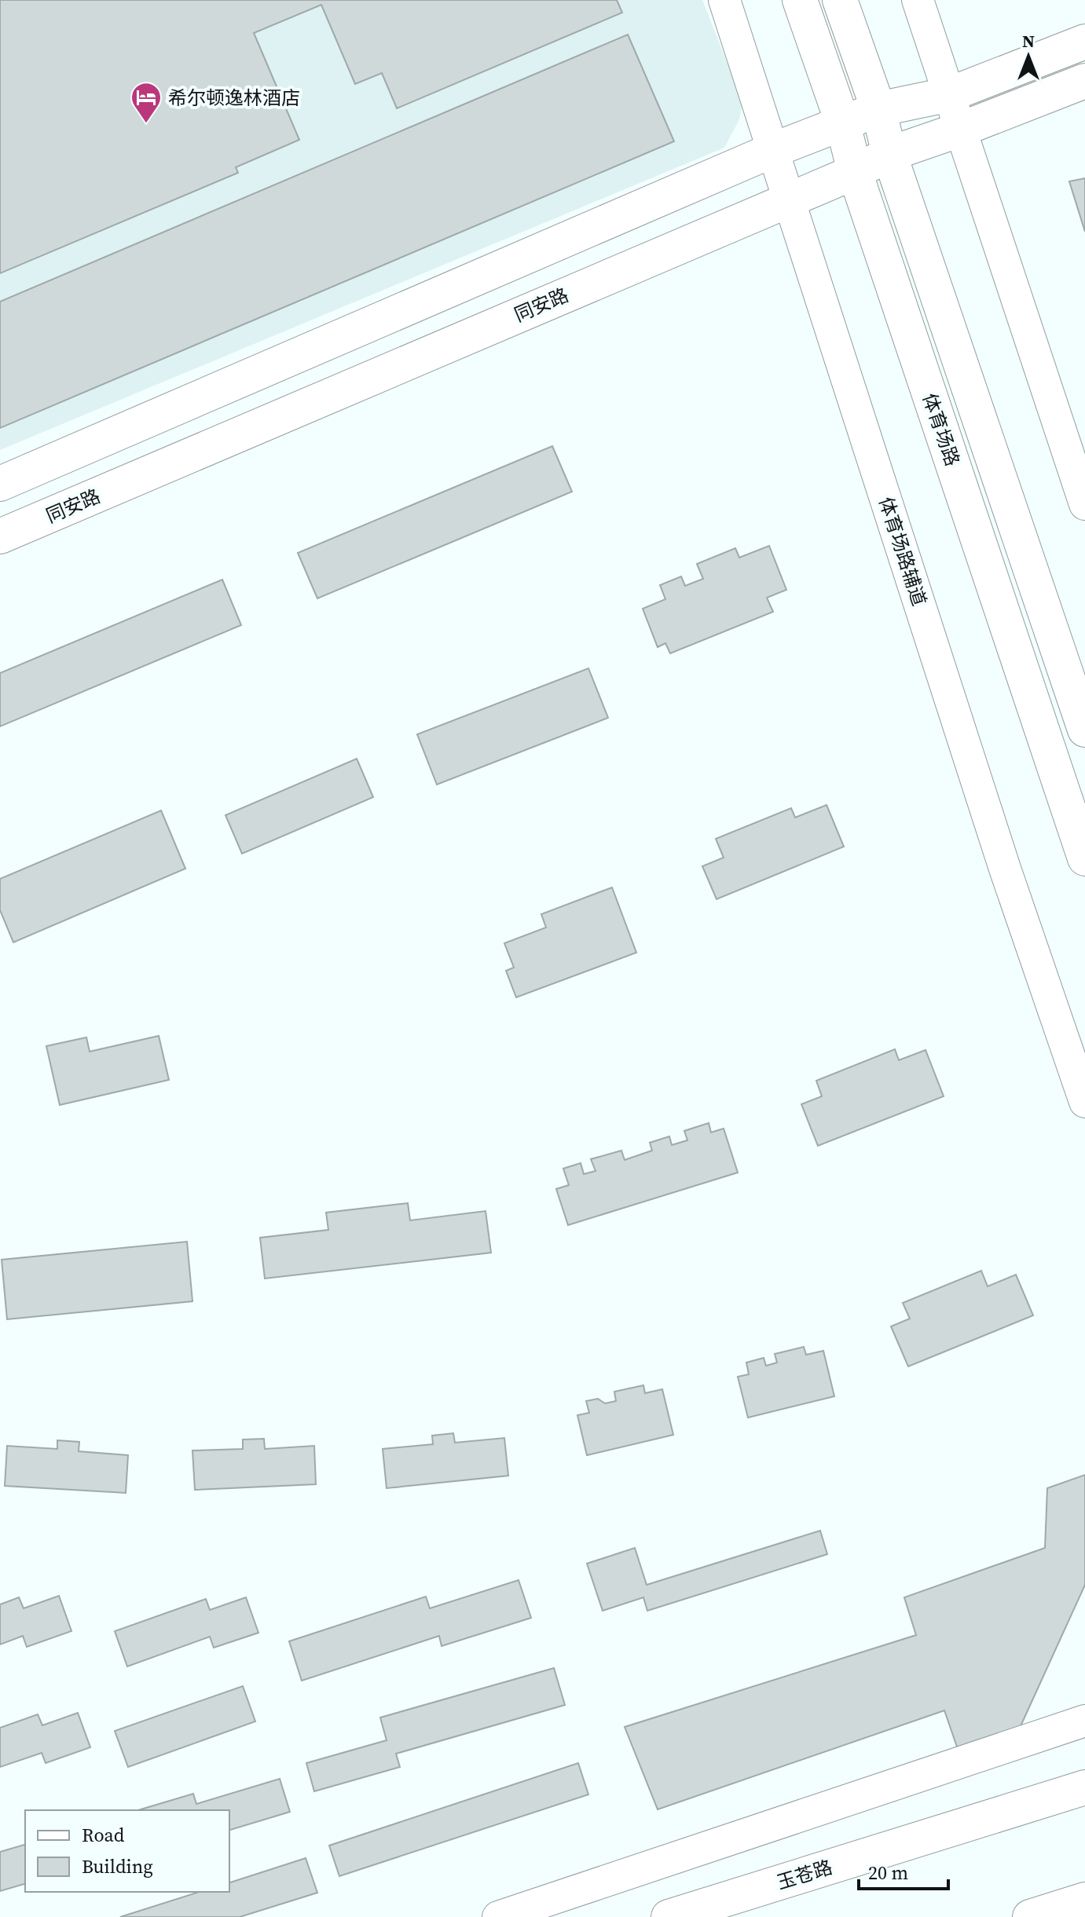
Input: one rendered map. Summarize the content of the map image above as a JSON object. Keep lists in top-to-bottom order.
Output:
{
  "streets": {
    "street": [
      "同安路",
      "体育场路",
      "体育场路辅道",
      "玉苍路"
    ]
  },
  "crossings": [
    ["同安路", "体育场路"],
    ["同安路", "体育场路辅道"]
  ],
  "places": {
    "hotel": ["希尔顿逸林酒店"]
  },
  "legend": ["Road", "Building"],
  "scale_bar": "20 m",
  "north": "top"
}
